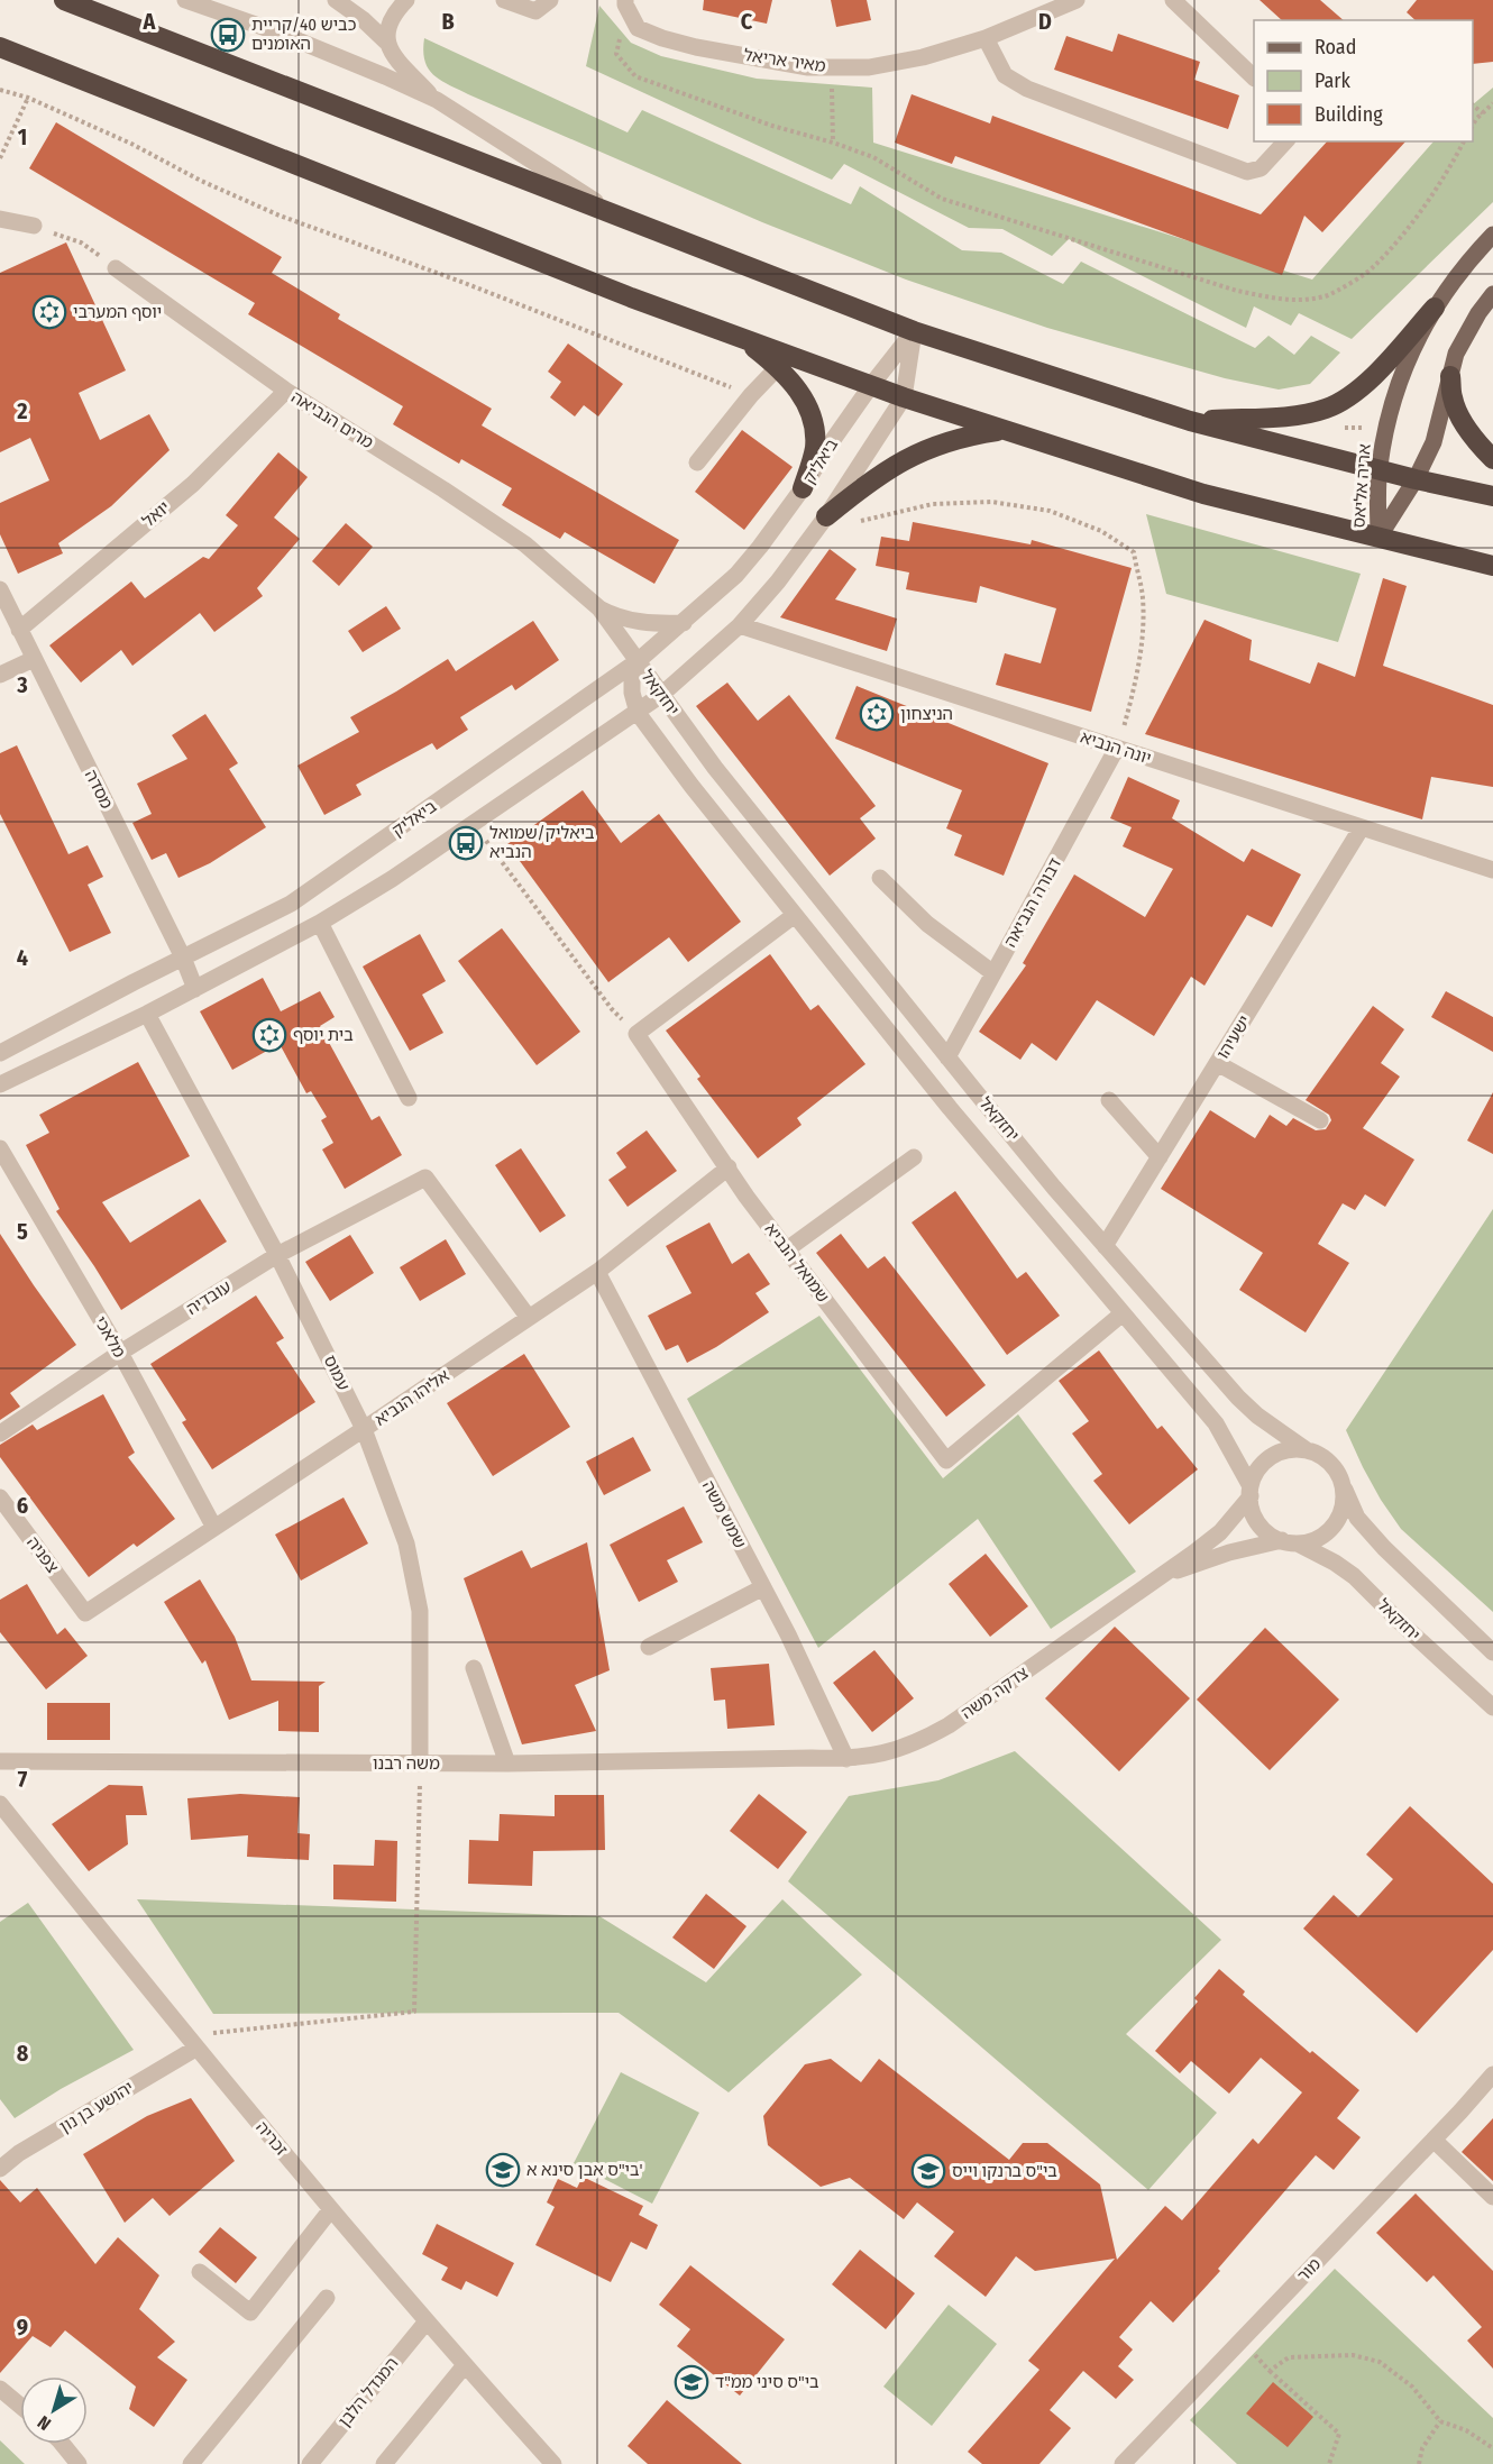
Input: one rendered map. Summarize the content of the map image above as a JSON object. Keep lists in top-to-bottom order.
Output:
{
  "streets": {
    "main road": ["אריה אליאס"],
    "street": [
      "מאיר אריאל",
      "מרים הנביאה",
      "ביאליק",
      "יואל",
      "יחזקאל",
      "יונה הנביא",
      "מסדה",
      "דבורה הנביאה",
      "ישעיהו",
      "שמואל הנביא",
      "עובדיה",
      "מלאכי",
      "עמוס",
      "אליהו הנביא",
      "שמש משה",
      "צפניה",
      "צדקה משה",
      "משה רבנו",
      "יהושע בן נון",
      "זכריה",
      "מור",
      "המגדל הלבן"
    ]
  },
  "crossings": [
    ["מרים הנביאה", "ביאליק"],
    ["מרים הנביאה", "יואל"],
    ["מרים הנביאה", "יחזקאל"],
    ["ביאליק", "יחזקאל"],
    ["ביאליק", "יונה הנביא"],
    ["ביאליק", "מסדה"],
    ["ביאליק", "עמוס"],
    ["יואל", "מסדה"],
    ["יחזקאל", "דבורה הנביאה"],
    ["יחזקאל", "ישעיהו"],
    ["יחזקאל", "שמואל הנביא"],
    ["יחזקאל", "צדקה משה"],
    ["יונה הנביא", "דבורה הנביאה"],
    ["יונה הנביא", "ישעיהו"],
    ["שמואל הנביא", "אליהו הנביא"],
    ["עובדיה", "מלאכי"],
    ["עובדיה", "עמוס"],
    ["עובדיה", "אליהו הנביא"],
    ["מלאכי", "אליהו הנביא"],
    ["עמוס", "אליהו הנביא"],
    ["עמוס", "משה רבנו"],
    ["אליהו הנביא", "שמש משה"],
    ["אליהו הנביא", "צפניה"],
    ["שמש משה", "צדקה משה"],
    ["צדקה משה", "משה רבנו"],
    ["יהושע בן נון", "זכריה"],
    ["זכריה", "המגדל הלבן"]
  ],
  "places": {
    "bus stop": ["כביש 40/קריית האומנים", "ביאליק/שמואל הנביא"],
    "synagogue": ["יוסף המערבי", "הניצחון", "בית יוסף"],
    "school or university": ["בי\"ס אבן סינא א'", "בי\"ס ברנקו וייס", "בי\"ס סיני ממ\"ד"]
  },
  "legend": ["Road", "Park", "Building"],
  "north": "bottom left",
  "grid": {
    "columns": [
      "A",
      "B",
      "C",
      "D"
    ],
    "rows": [
      "1",
      "2",
      "3",
      "4",
      "5",
      "6",
      "7",
      "8",
      "9"
    ]
  }
}
